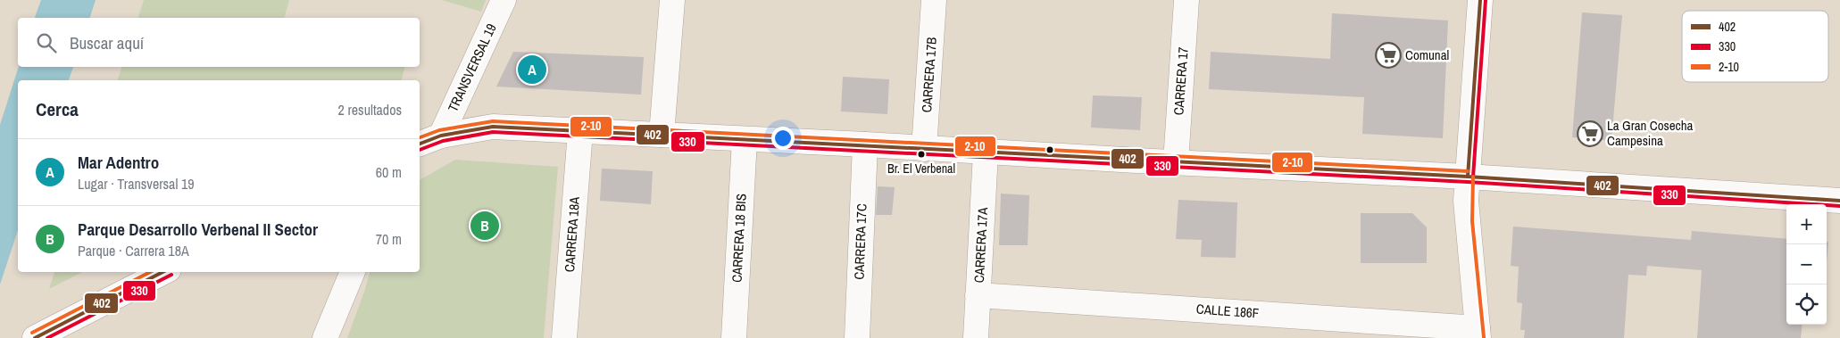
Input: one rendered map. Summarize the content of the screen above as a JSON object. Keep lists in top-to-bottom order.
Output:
{
  "streets": {
    "street": [
      "TRANSVERSAL 19",
      "CARRERA 17B",
      "CARRERA 17",
      "CARRERA 18A",
      "CARRERA 18 BIS",
      "CARRERA 17C",
      "CARRERA 17A",
      "CALLE 186F"
    ]
  },
  "crossings": [
    ["CARRERA 17A", "CALLE 186F"]
  ],
  "places": {
    "supermarket": ["Comunal", "La Gran Cosecha Campesina"],
    "other": ["Br. El Verbenal"]
  },
  "lines": ["transit line 402", "transit line 330", "transit line 2-10"],
  "legend": ["402", "330", "2-10"],
  "page": {
    "search": "Buscar aquí",
    "pins": ["A", "B"],
    "heading": ["Cerca", "2 resultados"],
    "list": [
      {
        "mark": "A",
        "name": "Mar Adentro",
        "note": "Lugar · Transversal 19",
        "value": "60 m"
      },
      {
        "mark": "B",
        "name": "Parque Desarrollo Verbenal II Sector",
        "note": "Parque · Carrera 18A",
        "value": "70 m"
      }
    ],
    "map_buttons": ["+", "−"]
  }
}
